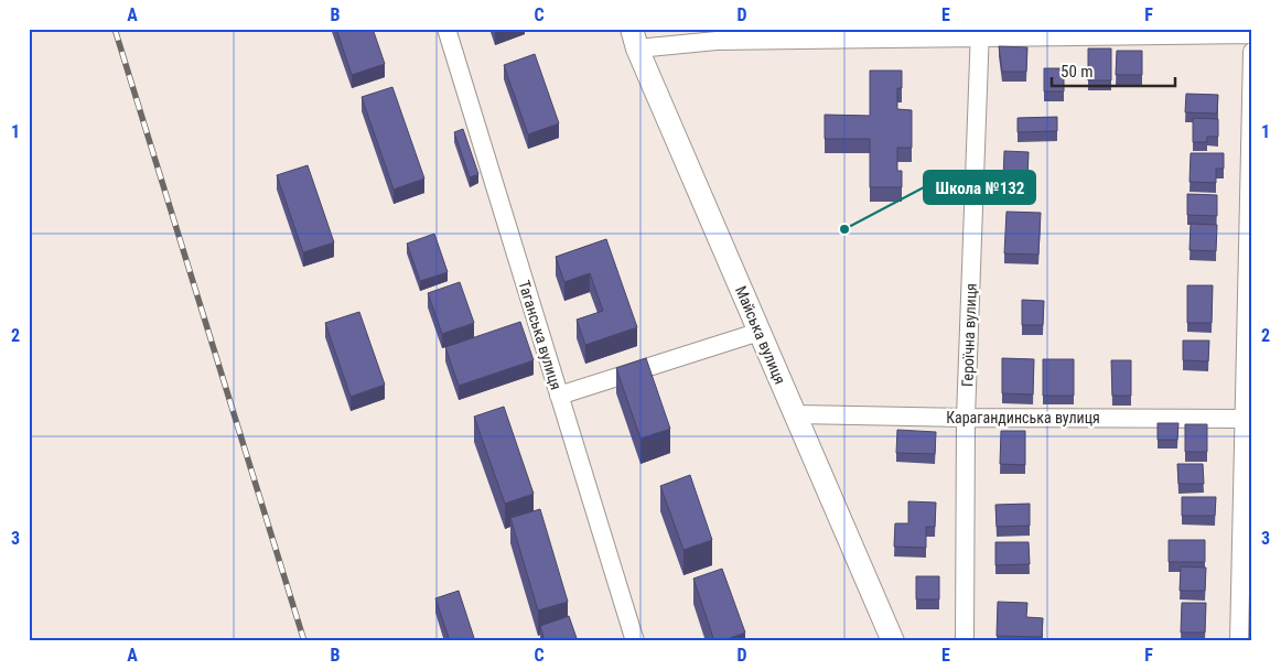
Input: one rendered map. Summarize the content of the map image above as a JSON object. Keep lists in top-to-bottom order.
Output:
{
  "streets": {
    "street": [
      "Таганська вулиця",
      "Майська вулиця",
      "Героїчна вулиця",
      "Карагандинська вулиця"
    ]
  },
  "crossings": [
    ["Майська вулиця", "Карагандинська вулиця"],
    ["Героїчна вулиця", "Карагандинська вулиця"]
  ],
  "places": ["Школа №132"],
  "scale_bar": "50 m",
  "grid": {
    "columns": [
      "A",
      "B",
      "C",
      "D",
      "E",
      "F"
    ],
    "rows": ["1", "2", "3"]
  }
}
